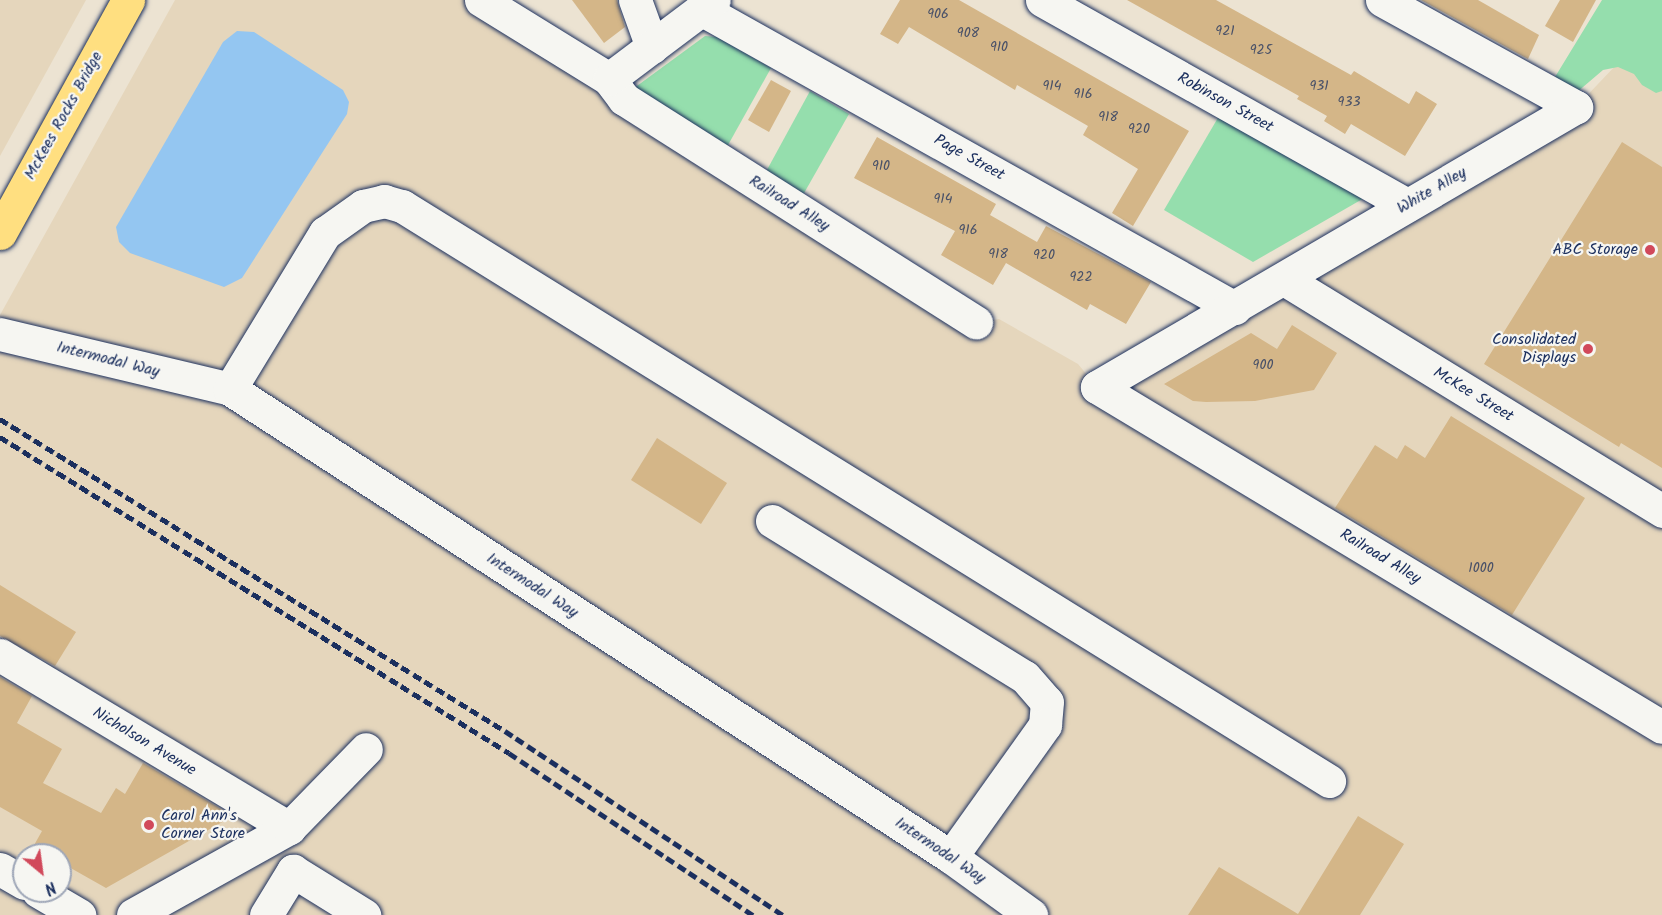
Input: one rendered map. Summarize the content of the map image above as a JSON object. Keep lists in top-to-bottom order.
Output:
{
  "streets": {
    "main road": ["McKees Rocks Bridge"],
    "street": [
      "Robinson Street",
      "Page Street",
      "White Alley",
      "Railroad Alley",
      "Intermodal Way",
      "McKee Street",
      "Nicholson Avenue"
    ]
  },
  "crossings": [
    ["Robinson Street", "White Alley"],
    ["Page Street", "White Alley"],
    ["White Alley", "Railroad Alley"],
    ["White Alley", "McKee Street"]
  ],
  "places": ["ABC Storage", "Consolidated Displays", "Carol Ann's Corner Store"],
  "house_numbers": [
    "906",
    "921",
    "908",
    "910",
    "925",
    "914",
    "931",
    "916",
    "933",
    "918",
    "920",
    "910",
    "914",
    "916",
    "918",
    "920",
    "922",
    "900",
    "1000"
  ],
  "north": "bottom right"
}
